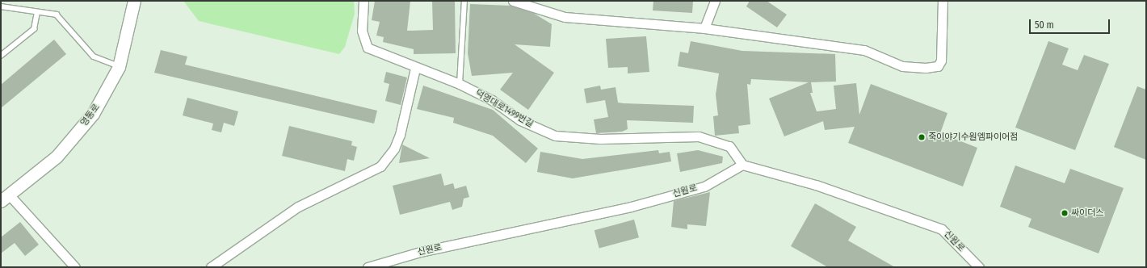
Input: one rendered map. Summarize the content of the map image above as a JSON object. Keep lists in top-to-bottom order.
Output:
{
  "streets": {
    "street": ["덕영대로1499번길", "영통로", "신원로"]
  },
  "crossings": [
    ["덕영대로1499번길", "신원로"]
  ],
  "places": ["죽이야기수원엠파이어점", "싸이더스"],
  "scale_bar": "50 m"
}
